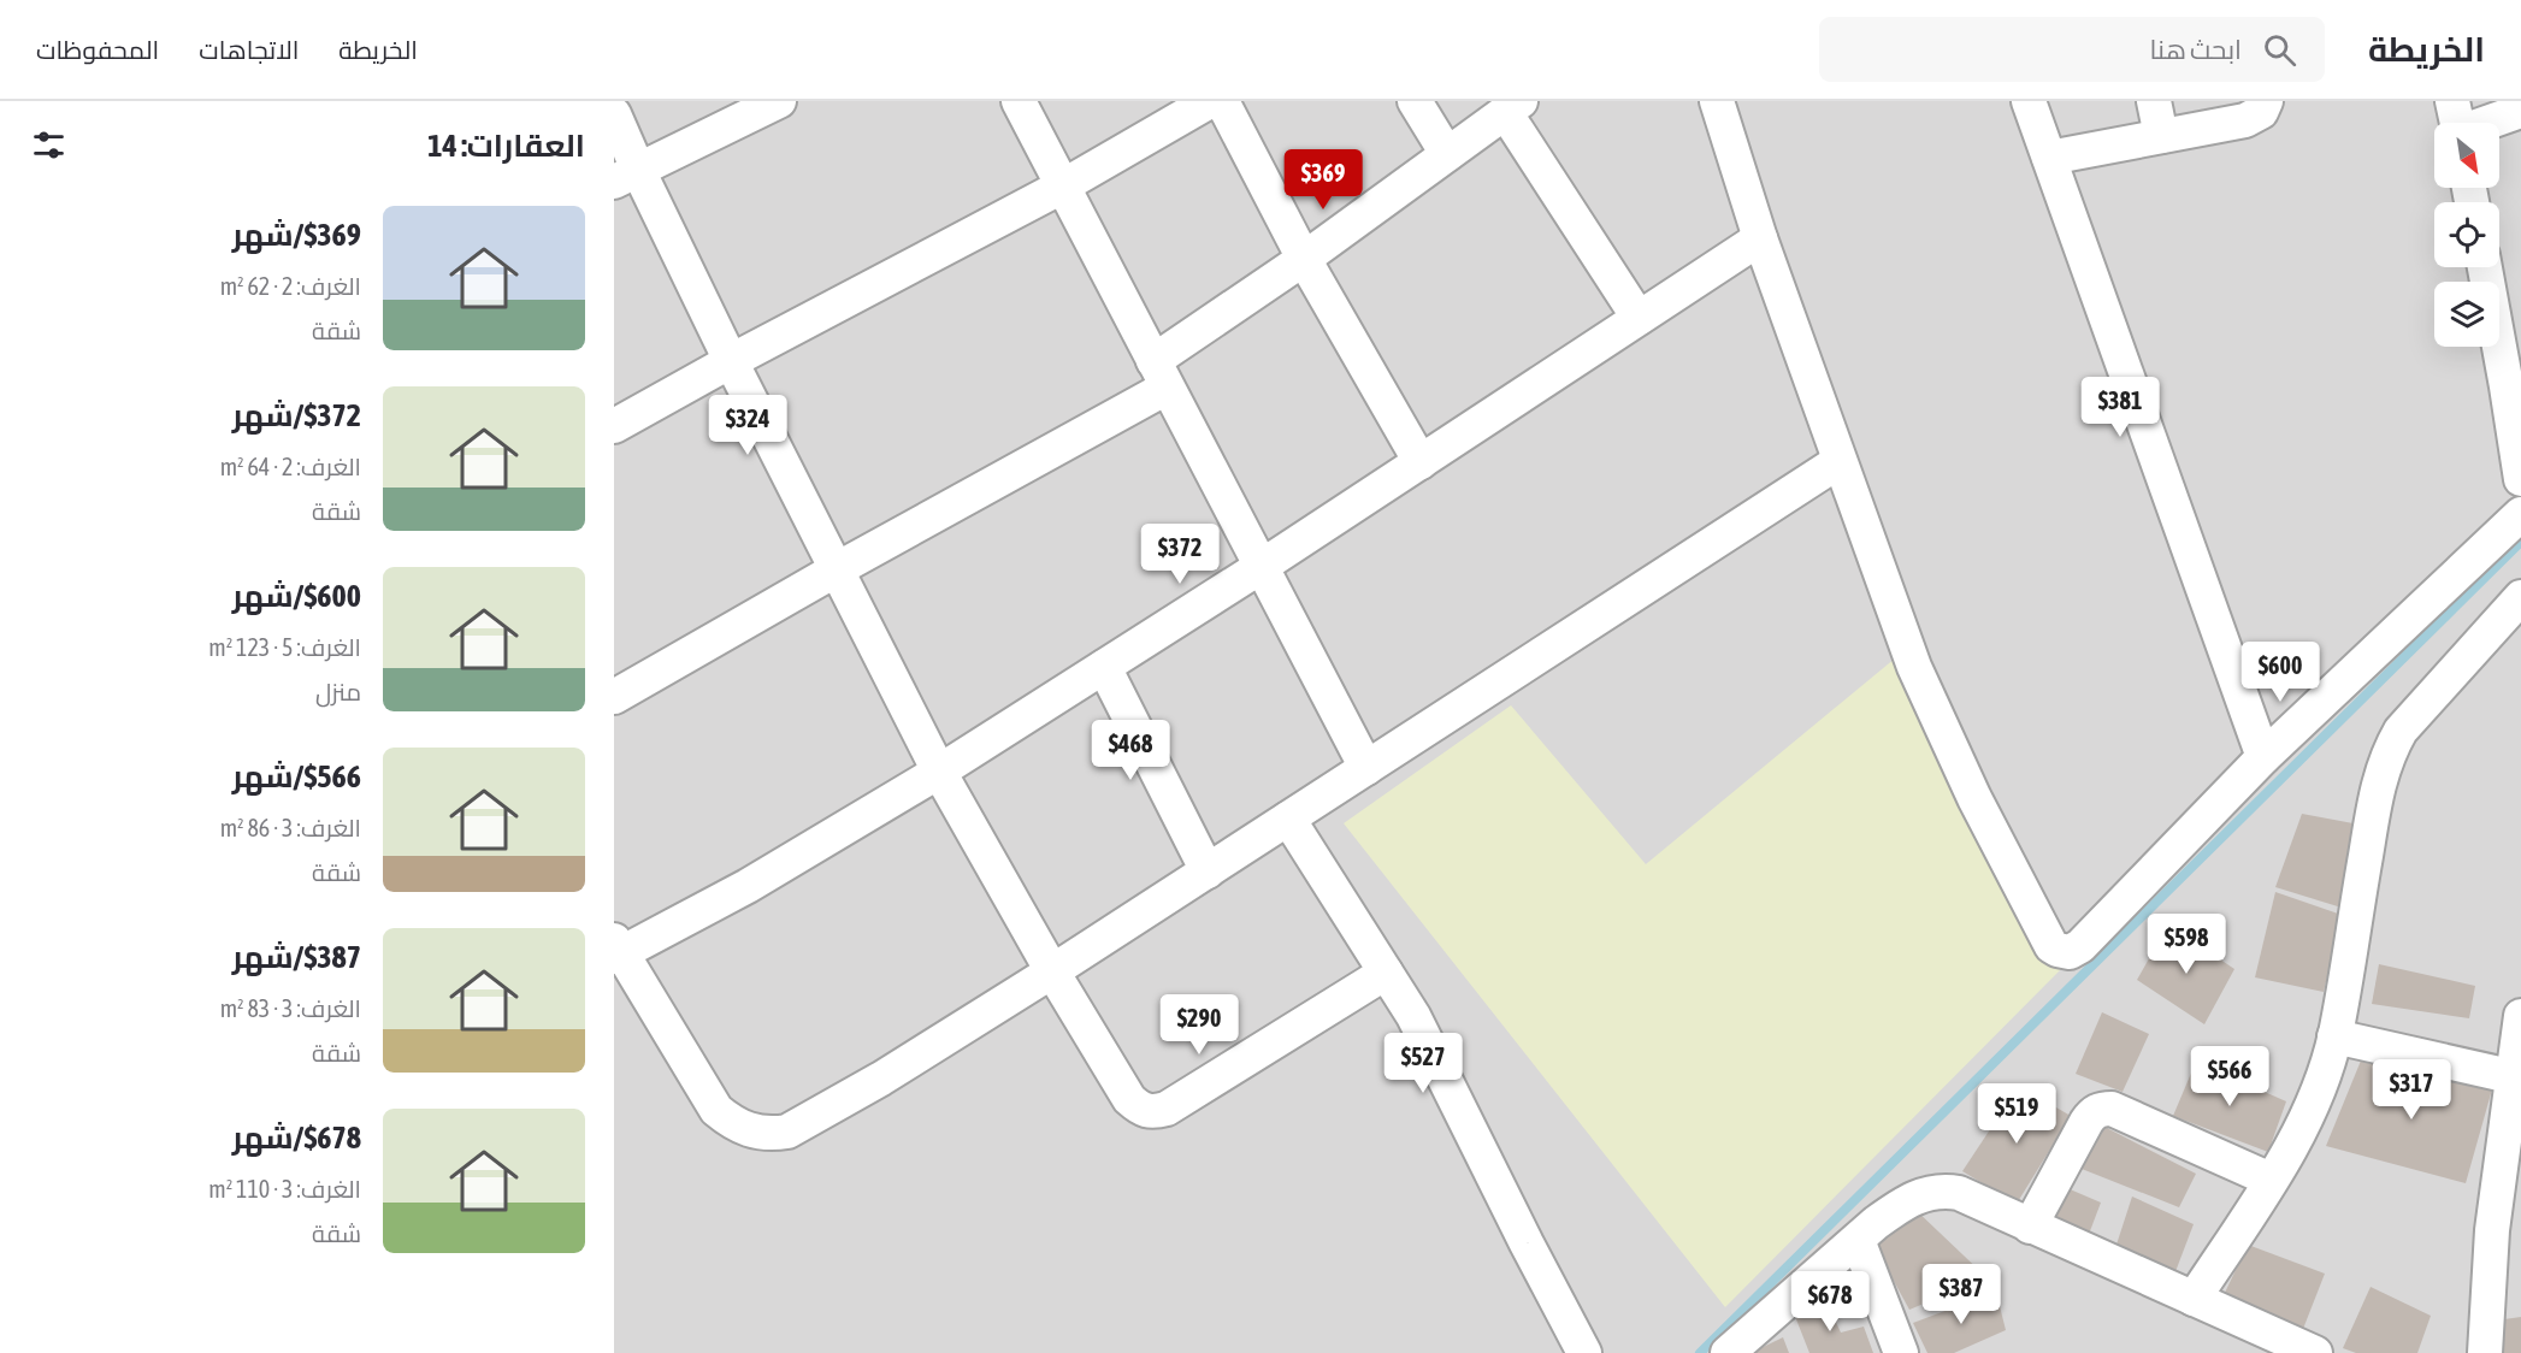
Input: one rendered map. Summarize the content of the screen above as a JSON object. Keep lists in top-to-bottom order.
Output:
{
  "north": "bottom right",
  "page": {
    "header": "الخريطة",
    "search": "ابحث هنا",
    "nav": ["الخريطة", "الاتجاهات", "المحفوظات"],
    "heading": "العقارات: 14",
    "price": [
      "$369",
      "$381",
      "$324",
      "$372",
      "$600",
      "$468",
      "$598",
      "$290",
      "$527",
      "$566",
      "$317",
      "$519",
      "$387",
      "$678"
    ],
    "list": [
      {
        "name": "$369/شهر",
        "note": "الغرف: 2 · 62 m² · شقة"
      },
      {
        "name": "$372/شهر",
        "note": "الغرف: 2 · 64 m² · شقة"
      },
      {
        "name": "$600/شهر",
        "note": "الغرف: 5 · 123 m² · منزل"
      },
      {
        "name": "$566/شهر",
        "note": "الغرف: 3 · 86 m² · شقة"
      },
      {
        "name": "$387/شهر",
        "note": "الغرف: 3 · 83 m² · شقة"
      },
      {
        "name": "$678/شهر",
        "note": "الغرف: 3 · 110 m² · شقة"
      }
    ]
  }
}
